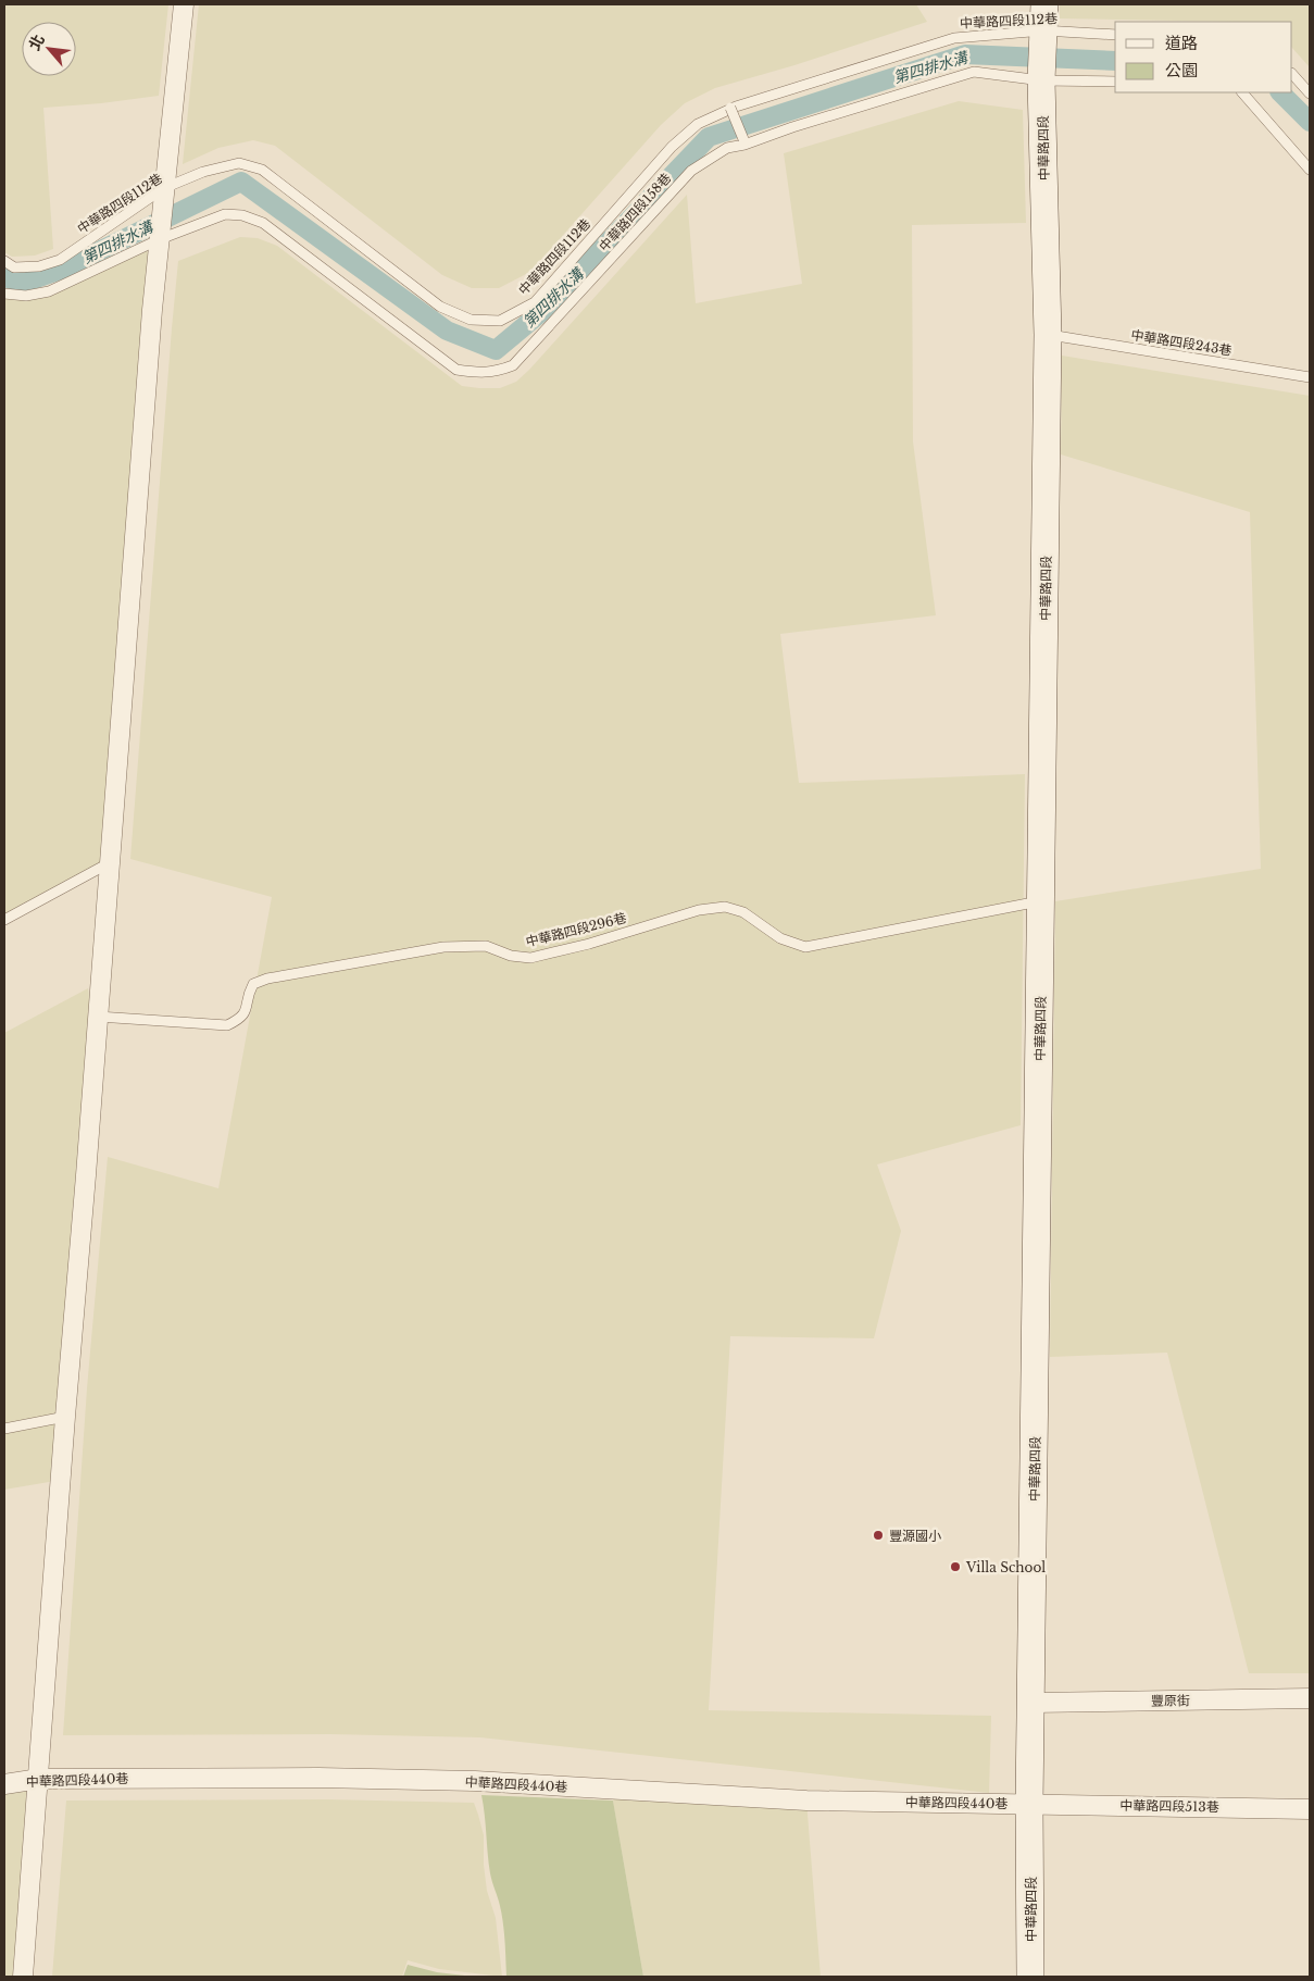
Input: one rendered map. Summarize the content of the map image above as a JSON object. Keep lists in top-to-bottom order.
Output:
{
  "streets": {
    "street": [
      "中華路四段",
      "豐原街",
      "中華路四段440巷",
      "中華路四段513巷"
    ],
    "lane": [
      "中華路四段112巷",
      "中華路四段158巷",
      "中華路四段243巷",
      "中華路四段296巷"
    ]
  },
  "crossings": [
    ["中華路四段112巷", "中華路四段"],
    ["中華路四段", "中華路四段158巷"],
    ["中華路四段", "中華路四段243巷"],
    ["中華路四段", "中華路四段296巷"],
    ["中華路四段", "豐原街"],
    ["中華路四段", "中華路四段440巷"],
    ["中華路四段", "中華路四段513巷"],
    ["中華路四段440巷", "中華路四段513巷"]
  ],
  "water": ["第四排水溝"],
  "places": ["豐源國小", "Villa School"],
  "legend": ["道路", "公園"],
  "north": "top left"
}
